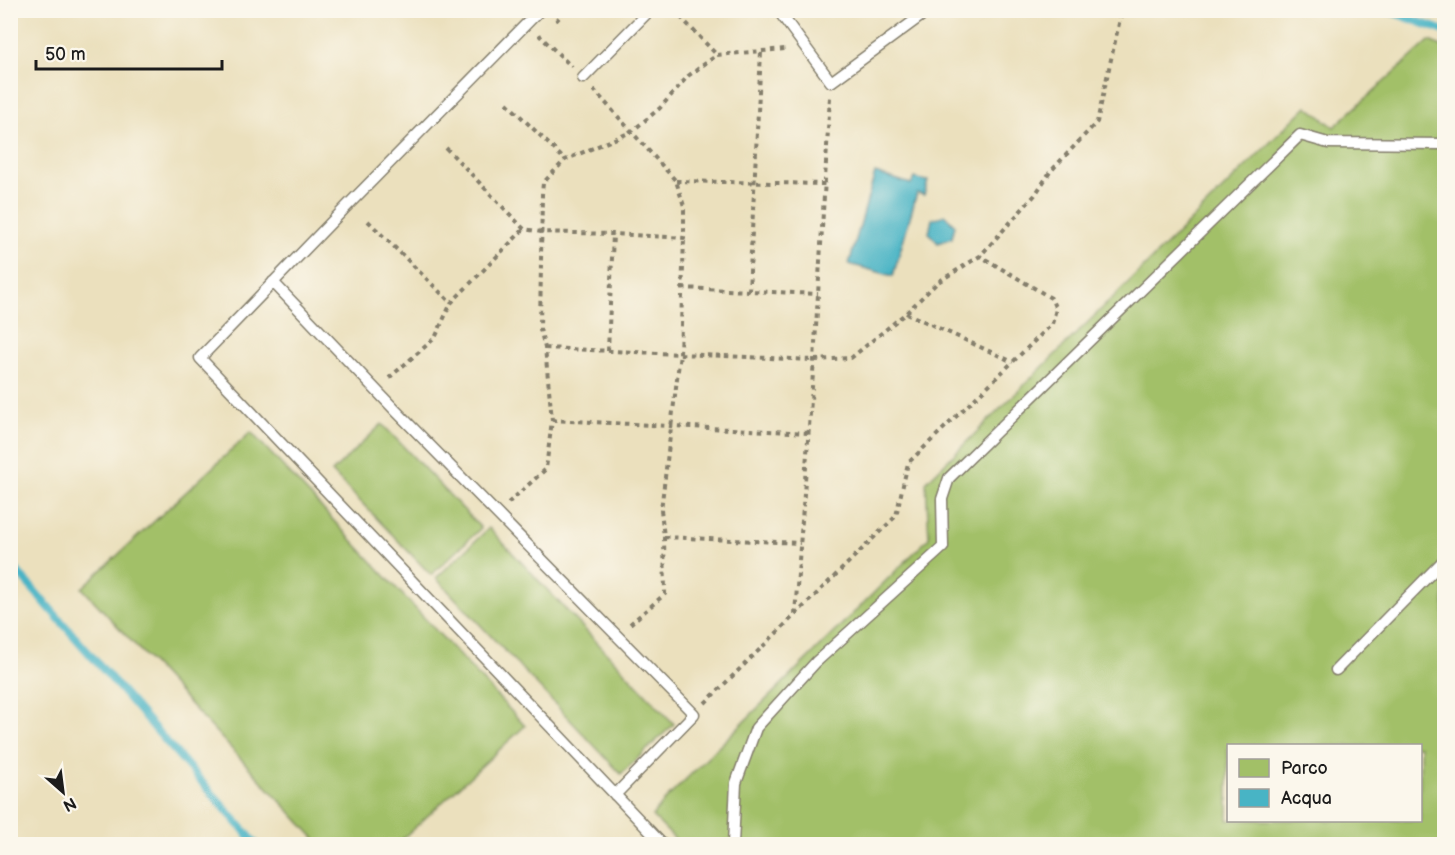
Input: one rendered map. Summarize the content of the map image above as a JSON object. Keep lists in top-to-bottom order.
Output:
{
  "legend": ["Parco", "Acqua"],
  "scale_bar": "50 m",
  "north": "bottom right"
}
